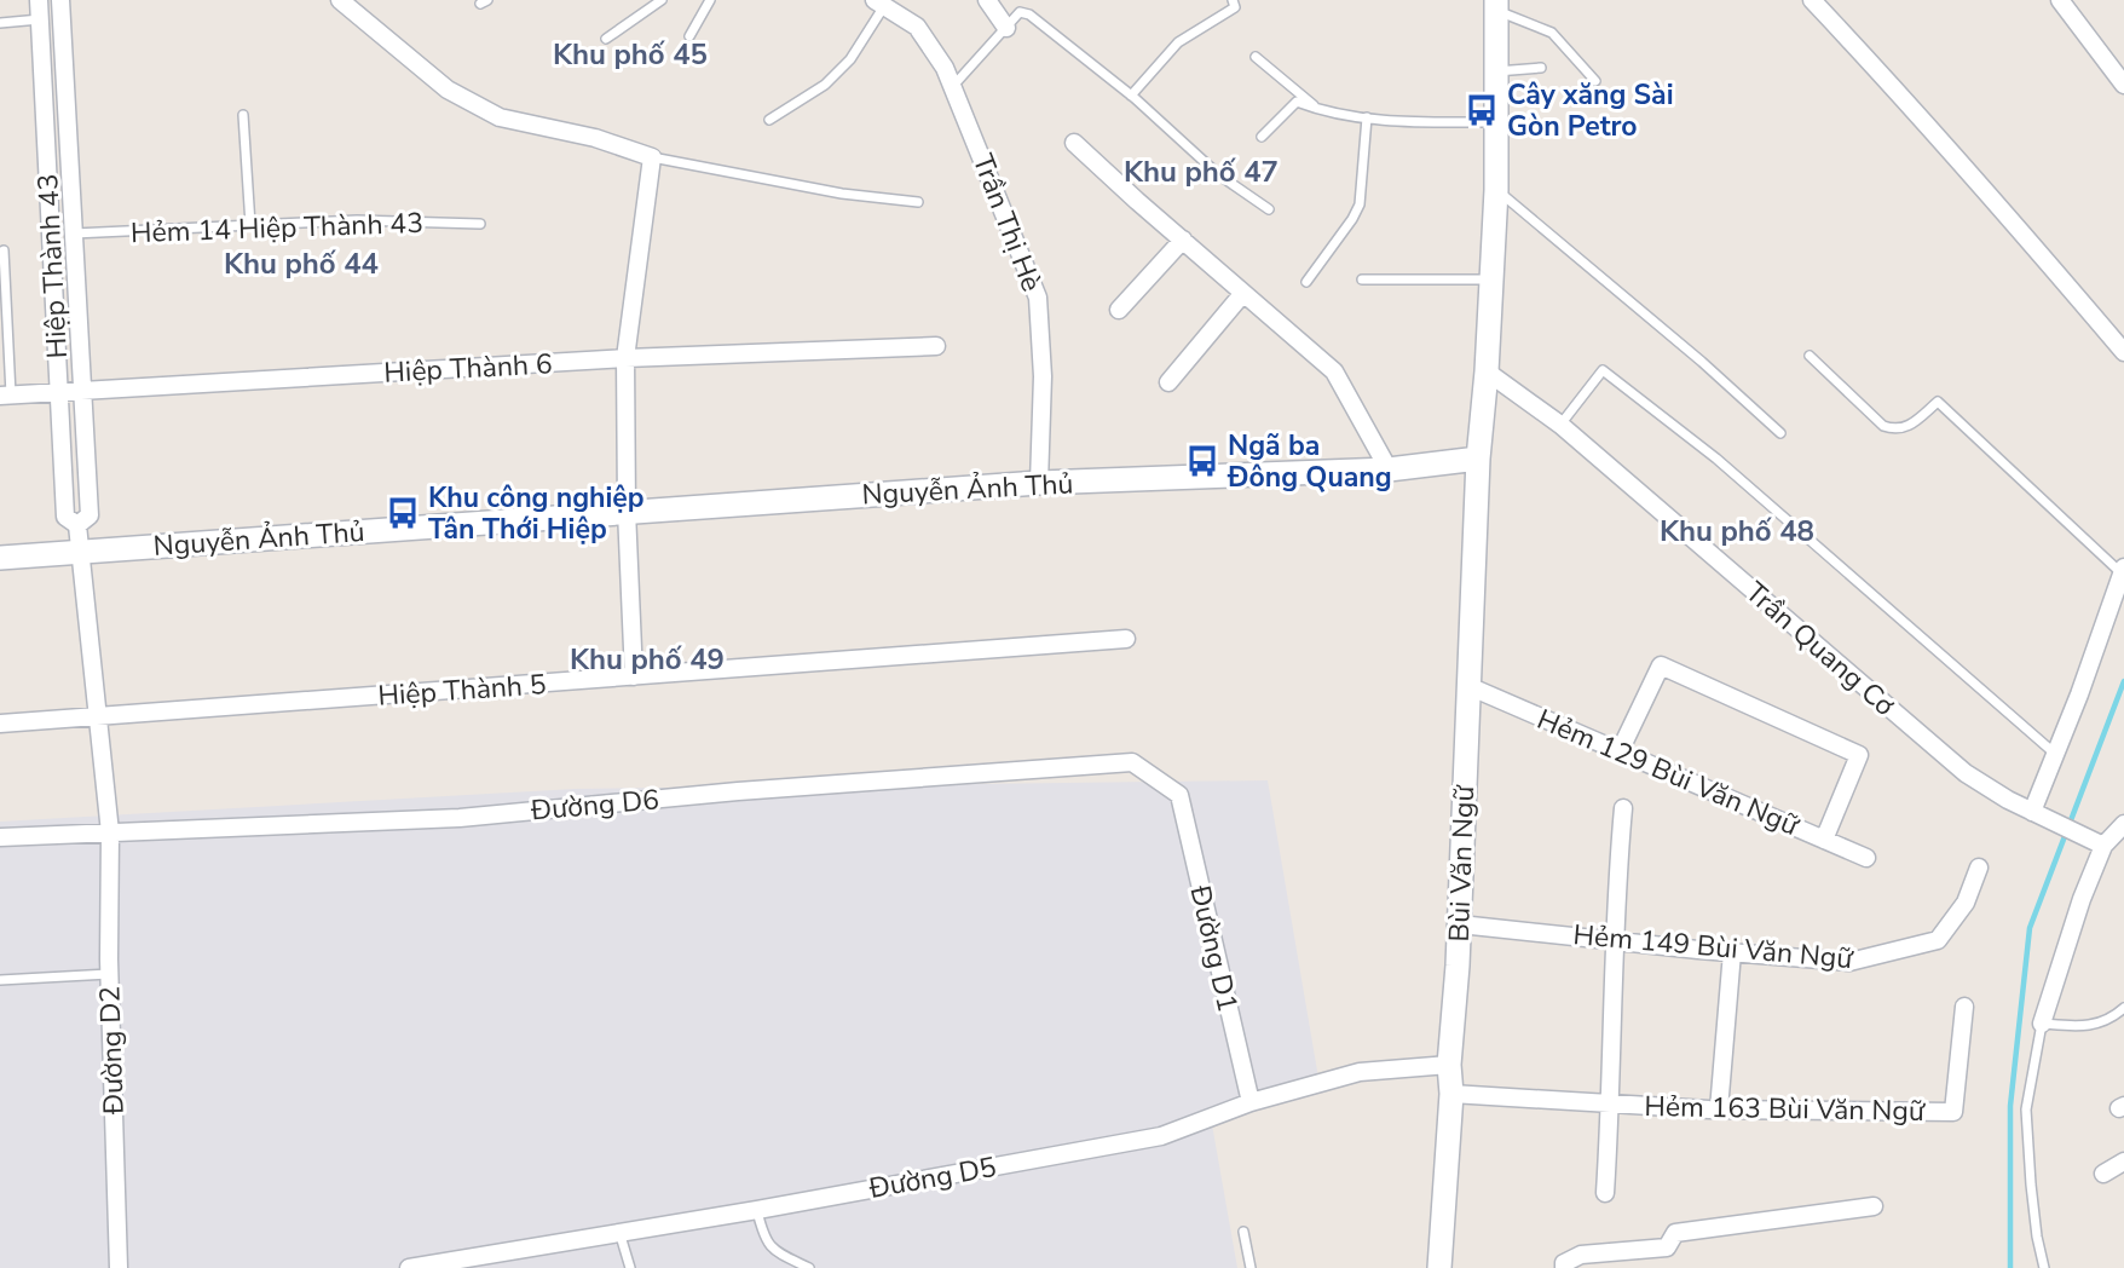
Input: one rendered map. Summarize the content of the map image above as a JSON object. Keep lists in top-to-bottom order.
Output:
{
  "streets": {
    "main road": ["Nguyễn Ảnh Thủ", "Bùi Văn Ngữ"],
    "street": [
      "Trần Thị Hè",
      "Hiệp Thành 43",
      "Hiệp Thành 6",
      "Trần Quang Cơ",
      "Hiệp Thành 5",
      "Hẻm 129 Bùi Văn Ngữ",
      "Đường D6",
      "Hẻm 149 Bùi Văn Ngữ",
      "Đường D1",
      "Đường D2",
      "Hẻm 163 Bùi Văn Ngữ",
      "Đường D5"
    ],
    "lane": ["Hẻm 14 Hiệp Thành 43"]
  },
  "crossings": [
    ["Trần Thị Hè", "Nguyễn Ảnh Thủ"],
    ["Hẻm 14 Hiệp Thành 43", "Hiệp Thành 43"],
    ["Hiệp Thành 43", "Hiệp Thành 6"],
    ["Hiệp Thành 43", "Nguyễn Ảnh Thủ"],
    ["Hiệp Thành 43", "Hiệp Thành 5"],
    ["Hiệp Thành 43", "Đường D6"],
    ["Hiệp Thành 43", "Đường D2"],
    ["Nguyễn Ảnh Thủ", "Bùi Văn Ngữ"],
    ["Hẻm 129 Bùi Văn Ngữ", "Bùi Văn Ngữ"],
    ["Đường D6", "Đường D1"],
    ["Đường D6", "Đường D2"],
    ["Bùi Văn Ngữ", "Hẻm 149 Bùi Văn Ngữ"],
    ["Bùi Văn Ngữ", "Hẻm 163 Bùi Văn Ngữ"],
    ["Bùi Văn Ngữ", "Đường D5"],
    ["Đường D1", "Đường D5"]
  ],
  "districts": [
    "Khu phố 45",
    "Khu phố 47",
    "Khu phố 44",
    "Khu phố 48",
    "Khu phố 49"
  ],
  "places": {
    "bus stop": ["Cây xăng Sài Gòn Petro", "Ngã ba Đông Quang", "Khu công nghiệp Tân Thới Hiệp"]
  }
}
